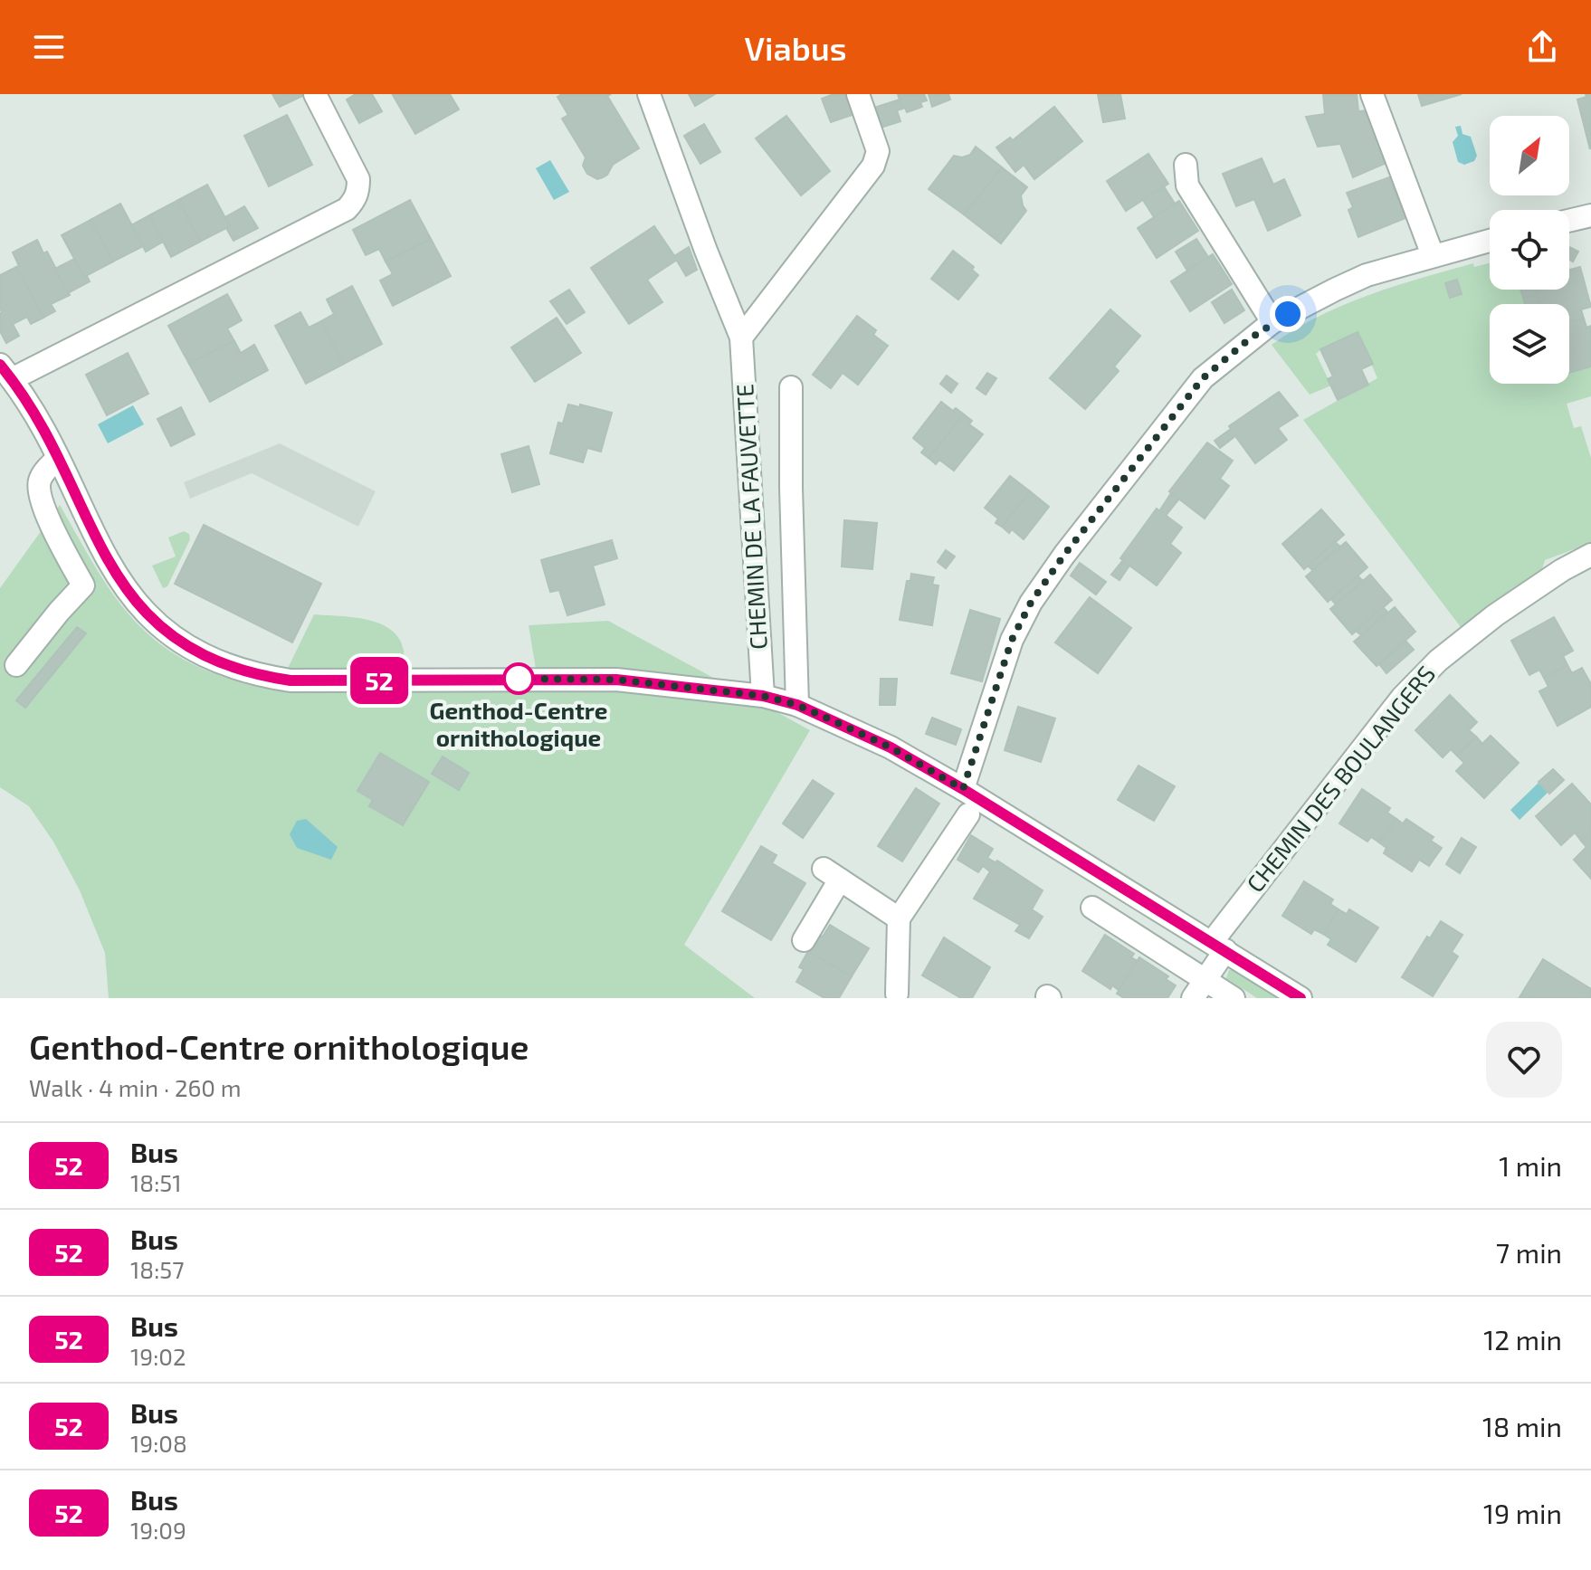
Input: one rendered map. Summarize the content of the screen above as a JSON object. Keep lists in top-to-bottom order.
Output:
{
  "streets": {
    "street": ["CHEMIN DE LA FAUVETTE", "CHEMIN DES BOULANGERS"]
  },
  "places": ["Genthod-Centre ornithologique"],
  "lines": ["bus line 52"],
  "north": "top right",
  "page": {
    "header": "Viabus",
    "on_map": "52",
    "heading": ["Genthod-Centre ornithologique", "Walk · 4 min · 260 m"],
    "list": [
      {
        "mark": "52",
        "name": "Bus",
        "note": "18:51",
        "value": "1 min"
      },
      {
        "mark": "52",
        "name": "Bus",
        "note": "18:57",
        "value": "7 min"
      },
      {
        "mark": "52",
        "name": "Bus",
        "note": "19:02",
        "value": "12 min"
      },
      {
        "mark": "52",
        "name": "Bus",
        "note": "19:08",
        "value": "18 min"
      },
      {
        "mark": "52",
        "name": "Bus",
        "note": "19:09",
        "value": "19 min"
      }
    ]
  }
}
